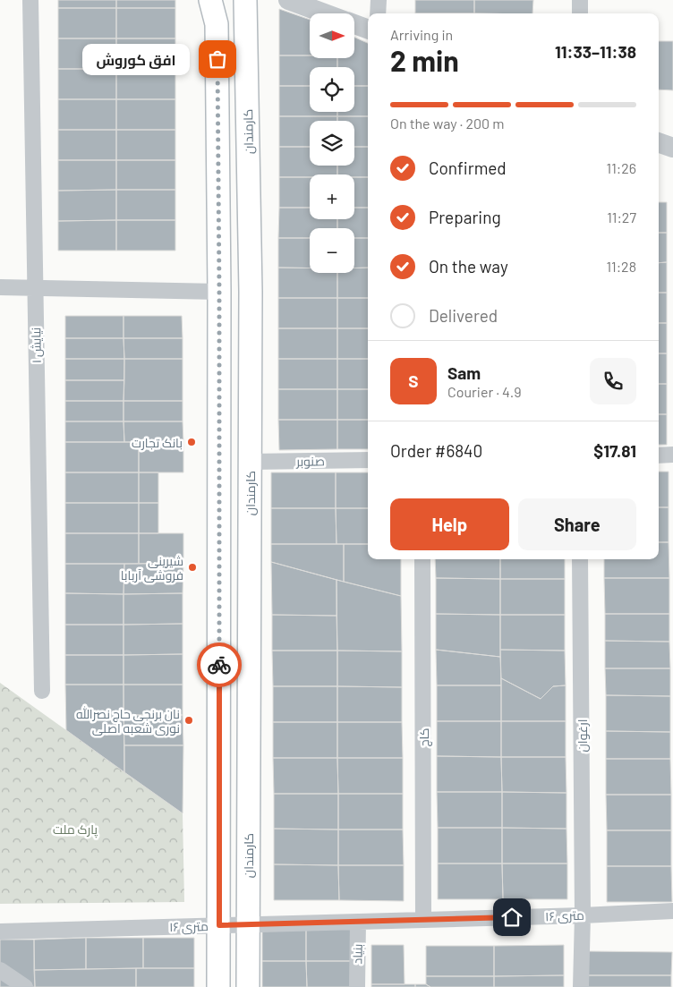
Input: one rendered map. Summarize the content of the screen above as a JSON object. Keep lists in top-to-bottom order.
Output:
{
  "streets": {
    "main road": ["کارمندان"],
    "street": [
      "نیایش ۱",
      "صنوبر",
      "ارغوان",
      "کاج",
      "۱۶ متری",
      "بنیاد"
    ]
  },
  "crossings": [
    ["کارمندان", "صنوبر"],
    ["کارمندان", "۱۶ متری"],
    ["ارغوان", "۱۶ متری"],
    ["کاج", "۱۶ متری"],
    ["۱۶ متری", "بنیاد"]
  ],
  "parks": ["پارک ملت"],
  "places": [
    "افق کوروش",
    "بانک تجارت",
    "شیرینی فروشی آربابا",
    "نان برنجی حاج نصرالله نوری شعبه اصلی"
  ],
  "north": "right",
  "page": {
    "map_buttons": ["+", "−"],
    "heading": ["2 min", "Arriving in", "11:33–11:38"],
    "panel": [
      "Sam",
      "Courier · 4.9",
      "Order #6840",
      "$17.81"
    ],
    "bubble": "افق کوروش",
    "bar": "On the way · 200 m",
    "list": [
      ["Confirmed", "11:26"],
      ["Preparing", "11:27"],
      ["On the way", "11:28"],
      "Delivered"
    ],
    "round": "S",
    "buttons": ["Help", "Share"]
  }
}
